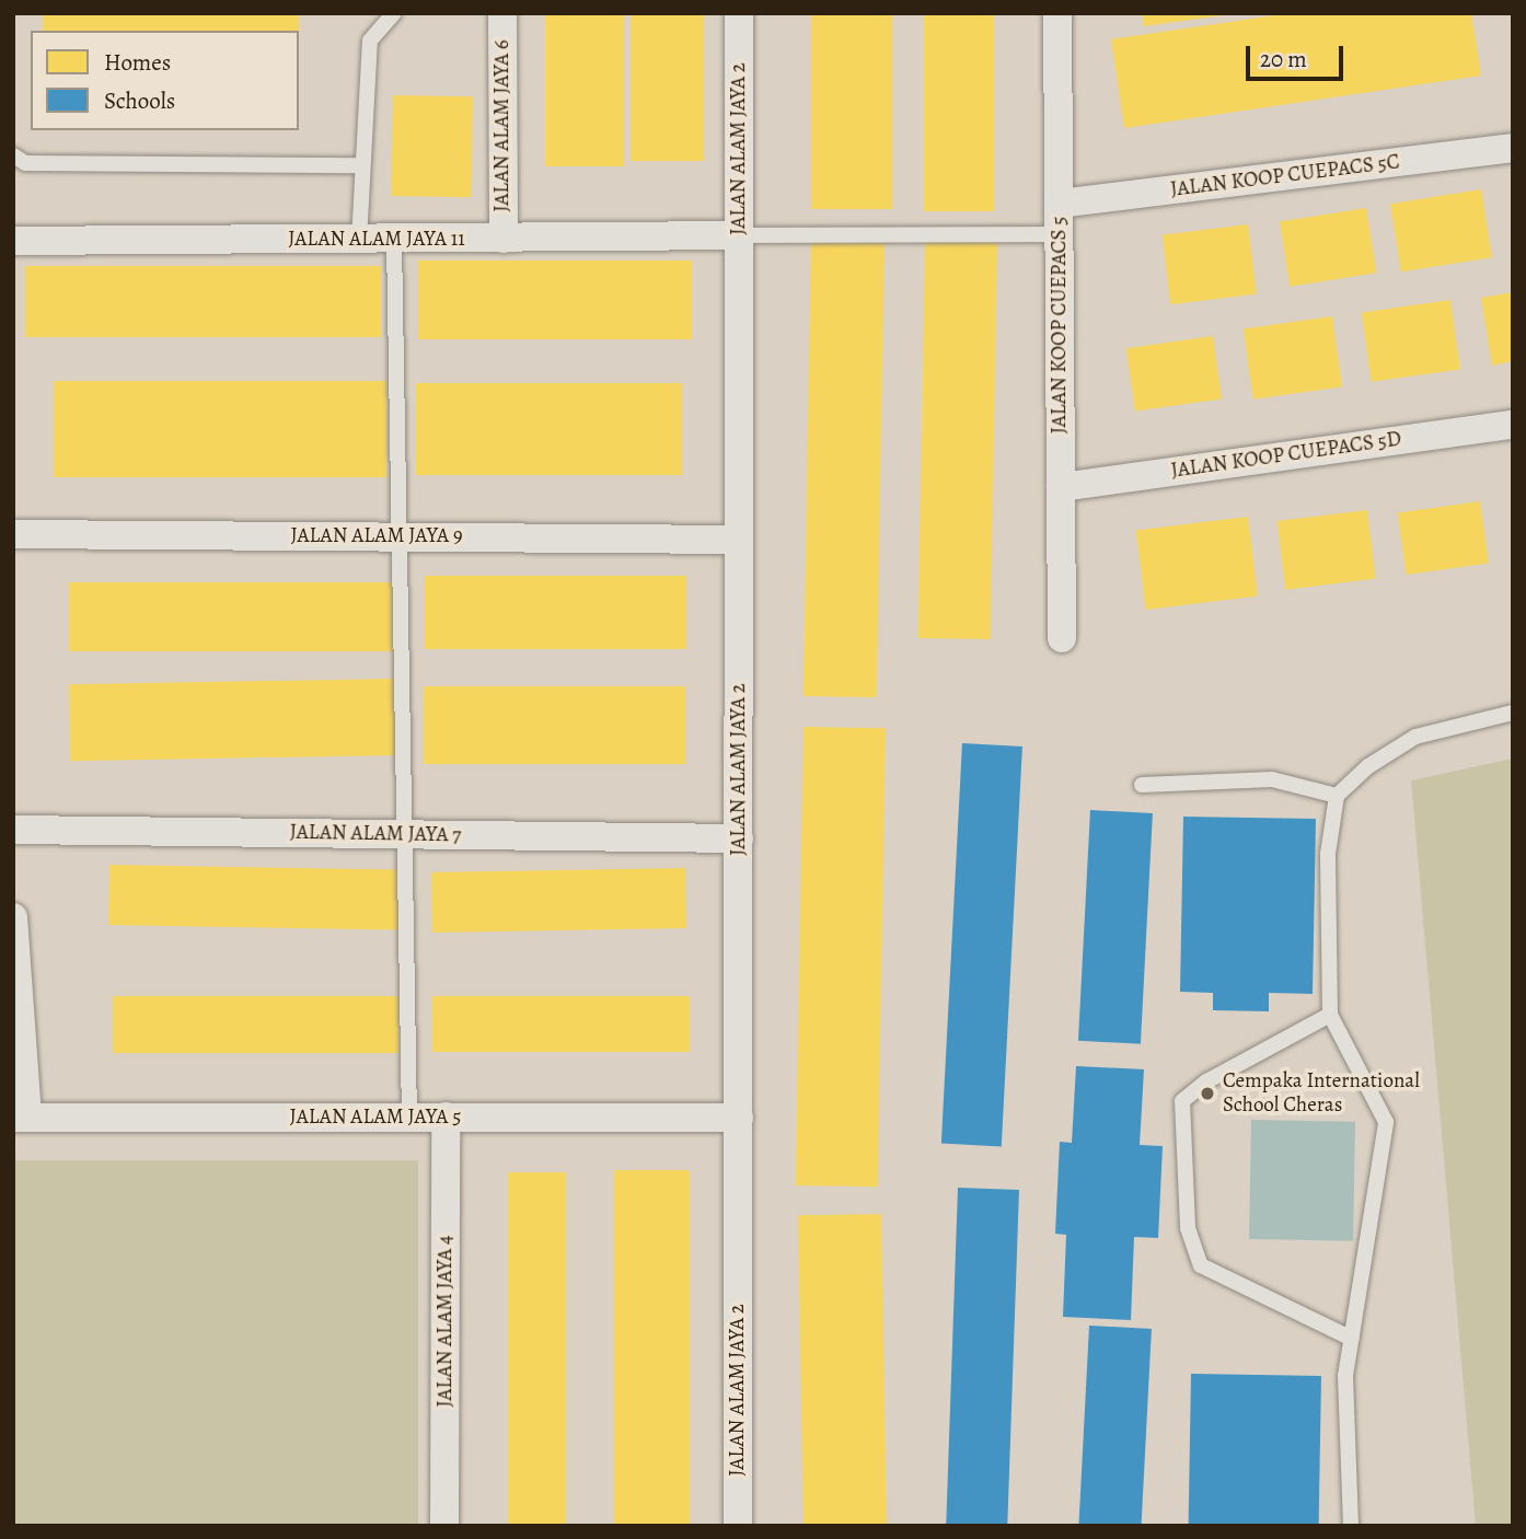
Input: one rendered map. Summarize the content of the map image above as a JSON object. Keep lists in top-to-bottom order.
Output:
{
  "streets": {
    "street": [
      "JALAN ALAM JAYA 6",
      "JALAN ALAM JAYA 2",
      "JALAN KOOP CUEPACS 5C",
      "JALAN ALAM JAYA 11",
      "JALAN KOOP CUEPACS 5",
      "JALAN KOOP CUEPACS 5D",
      "JALAN ALAM JAYA 9",
      "JALAN ALAM JAYA 7",
      "JALAN ALAM JAYA 5",
      "JALAN ALAM JAYA 4"
    ]
  },
  "crossings": [
    ["JALAN ALAM JAYA 6", "JALAN ALAM JAYA 11"],
    ["JALAN ALAM JAYA 2", "JALAN ALAM JAYA 11"],
    ["JALAN ALAM JAYA 2", "JALAN ALAM JAYA 9"],
    ["JALAN ALAM JAYA 2", "JALAN ALAM JAYA 7"],
    ["JALAN ALAM JAYA 2", "JALAN ALAM JAYA 5"],
    ["JALAN KOOP CUEPACS 5C", "JALAN KOOP CUEPACS 5"],
    ["JALAN KOOP CUEPACS 5", "JALAN KOOP CUEPACS 5D"],
    ["JALAN ALAM JAYA 5", "JALAN ALAM JAYA 4"]
  ],
  "places": ["Cempaka International School Cheras"],
  "legend": ["Homes", "Schools"],
  "scale_bar": "20 m"
}
